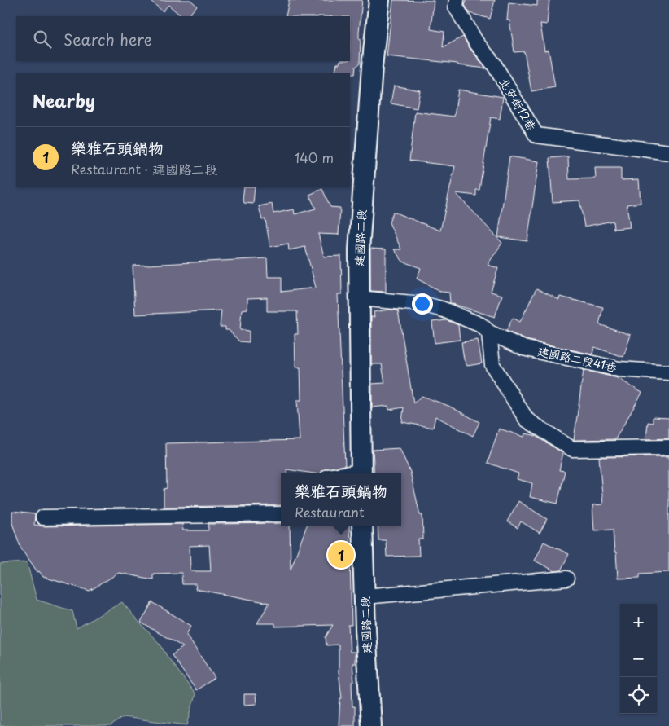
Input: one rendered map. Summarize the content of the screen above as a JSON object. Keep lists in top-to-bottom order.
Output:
{
  "streets": {
    "street": ["北安街12巷", "建國路二段", "建國路二段41巷"]
  },
  "crossings": [
    ["建國路二段", "建國路二段41巷"]
  ],
  "page": {
    "search": "Search here",
    "heading": "Nearby",
    "list": [
      {
        "mark": "1",
        "name": "樂雅石頭鍋物",
        "note": "Restaurant · 建國路二段",
        "value": "140 m"
      }
    ],
    "popup": ["樂雅石頭鍋物", "Restaurant"],
    "pins": "1",
    "map_buttons": ["+", "−"]
  }
}
